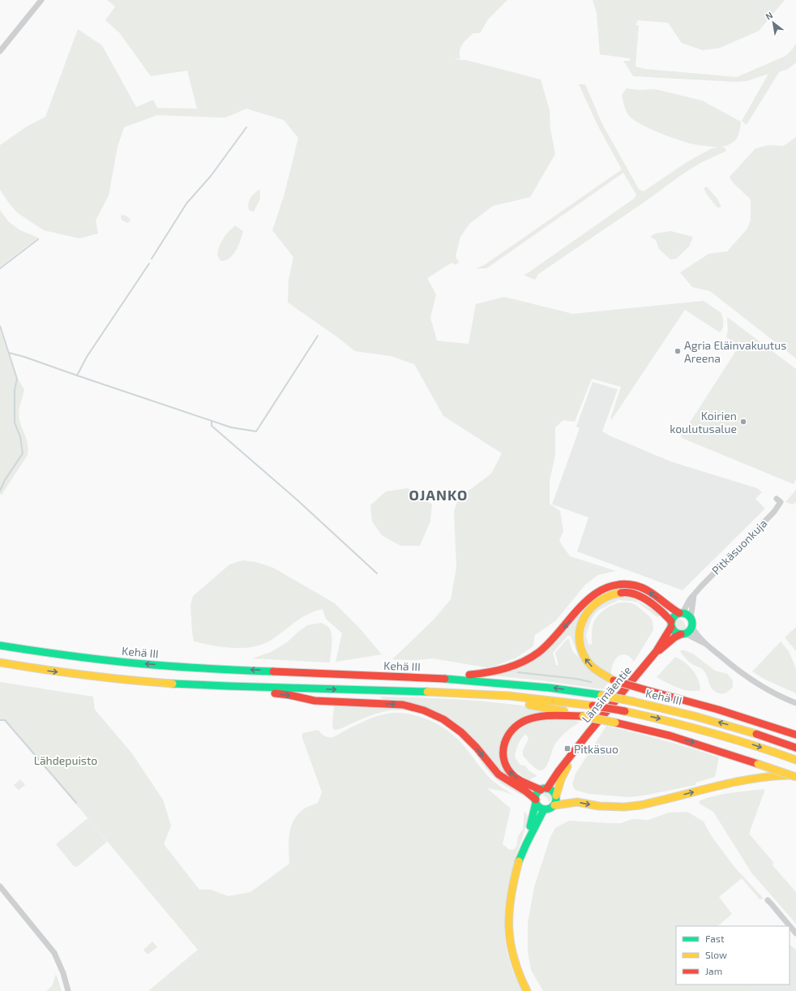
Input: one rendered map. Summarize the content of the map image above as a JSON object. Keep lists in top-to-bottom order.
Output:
{
  "streets": {
    "main road": ["Kehä III", "Länsimäentie"],
    "street": ["Pitkäsuonkuja"]
  },
  "crossings": [
    ["Pitkäsuonkuja", "Länsimäentie"]
  ],
  "districts": ["OJANKO"],
  "parks": ["Lähdepuisto"],
  "places": {
    "other": ["Agria Eläinvakuutus Areena", "Koirien koulutusalue"],
    "transit": ["Pitkäsuo"]
  },
  "legend": ["Fast", "Slow", "Jam"],
  "north": "top left"
}
